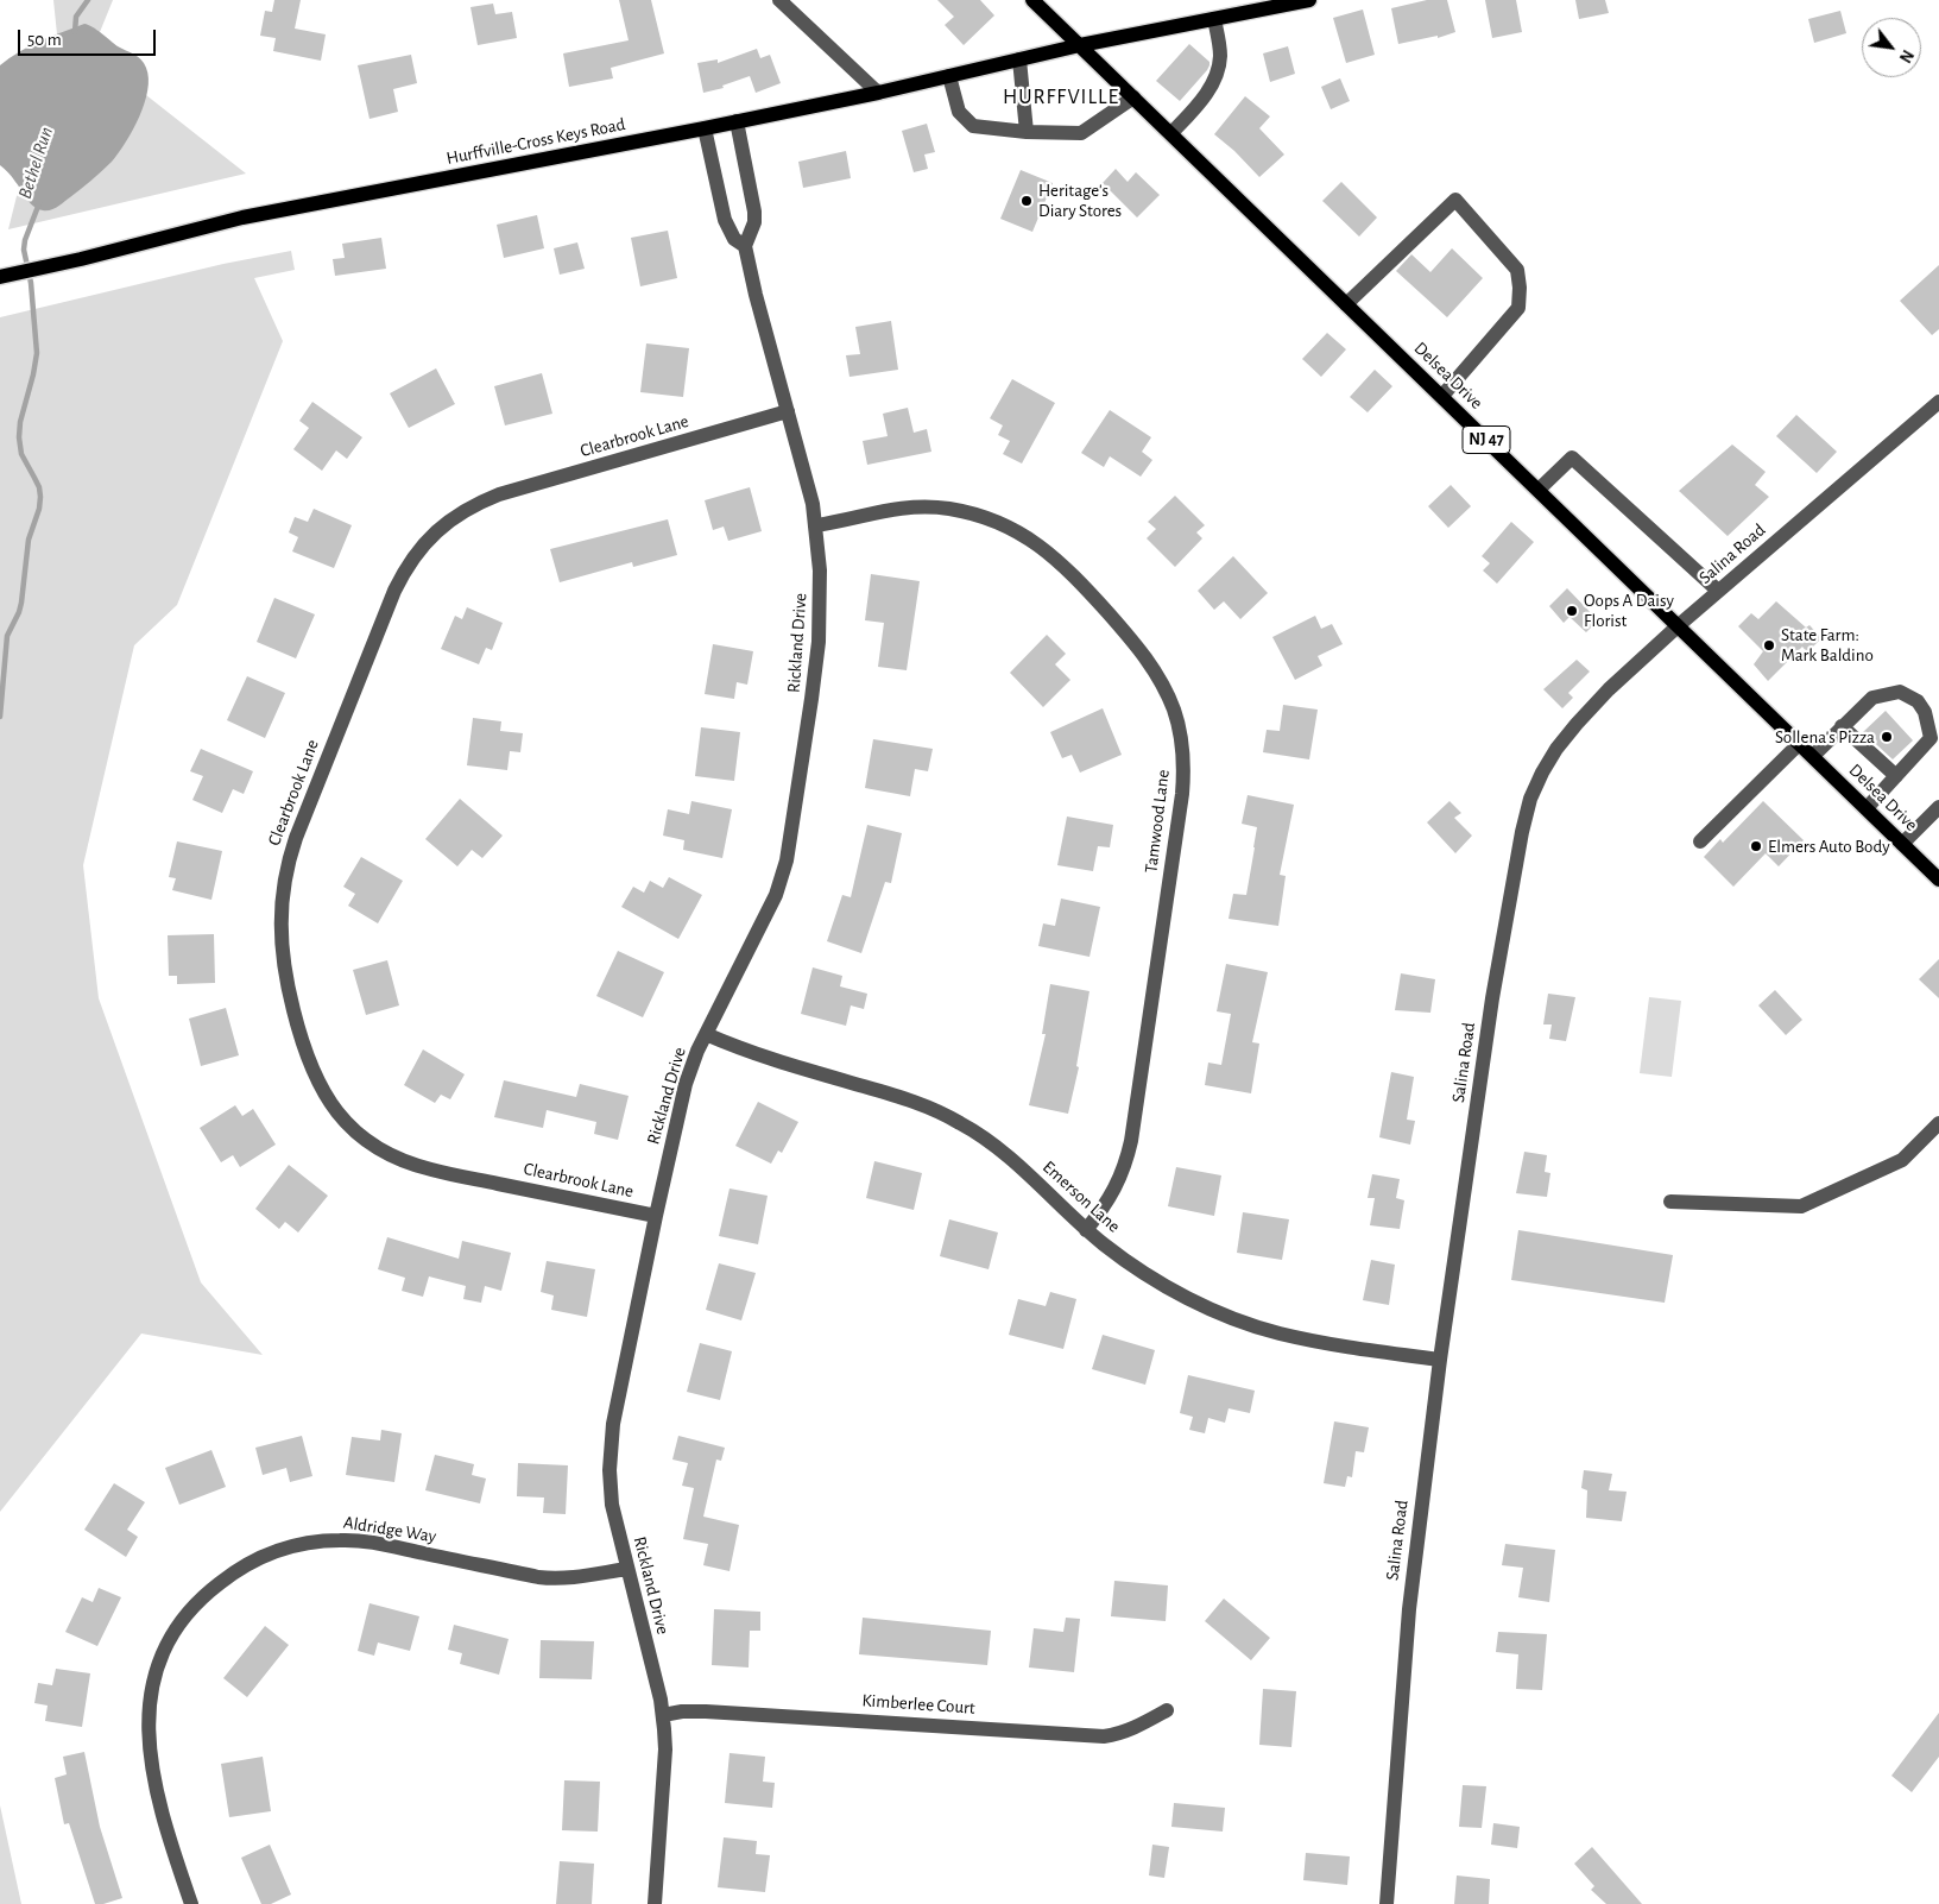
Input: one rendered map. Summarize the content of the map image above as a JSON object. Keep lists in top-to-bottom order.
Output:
{
  "streets": {
    "main road": ["Hurffville-Cross Keys Road", "Delsea Drive", "NJ 47"],
    "street": [
      "Clearbrook Lane",
      "Salina Road",
      "Rickland Drive",
      "Tamwood Lane",
      "Emerson Lane",
      "Aldridge Way",
      "Kimberlee Court"
    ]
  },
  "crossings": [
    ["Hurffville-Cross Keys Road", "Delsea Drive"],
    ["Hurffville-Cross Keys Road", "Rickland Drive"],
    ["Delsea Drive", "Salina Road"],
    ["Clearbrook Lane", "Rickland Drive"],
    ["Salina Road", "Emerson Lane"],
    ["Rickland Drive", "Tamwood Lane"],
    ["Rickland Drive", "Emerson Lane"],
    ["Rickland Drive", "Aldridge Way"],
    ["Rickland Drive", "Kimberlee Court"],
    ["Tamwood Lane", "Emerson Lane"]
  ],
  "districts": ["HURFFVILLE"],
  "water": ["Bethel Run"],
  "places": [
    "Heritage's Diary Stores",
    "Oops A Daisy Florist",
    "State Farm: Mark Baldino",
    "Sollena's Pizza",
    "Elmers Auto Body"
  ],
  "scale_bar": "50 m",
  "north": "bottom right"
}
